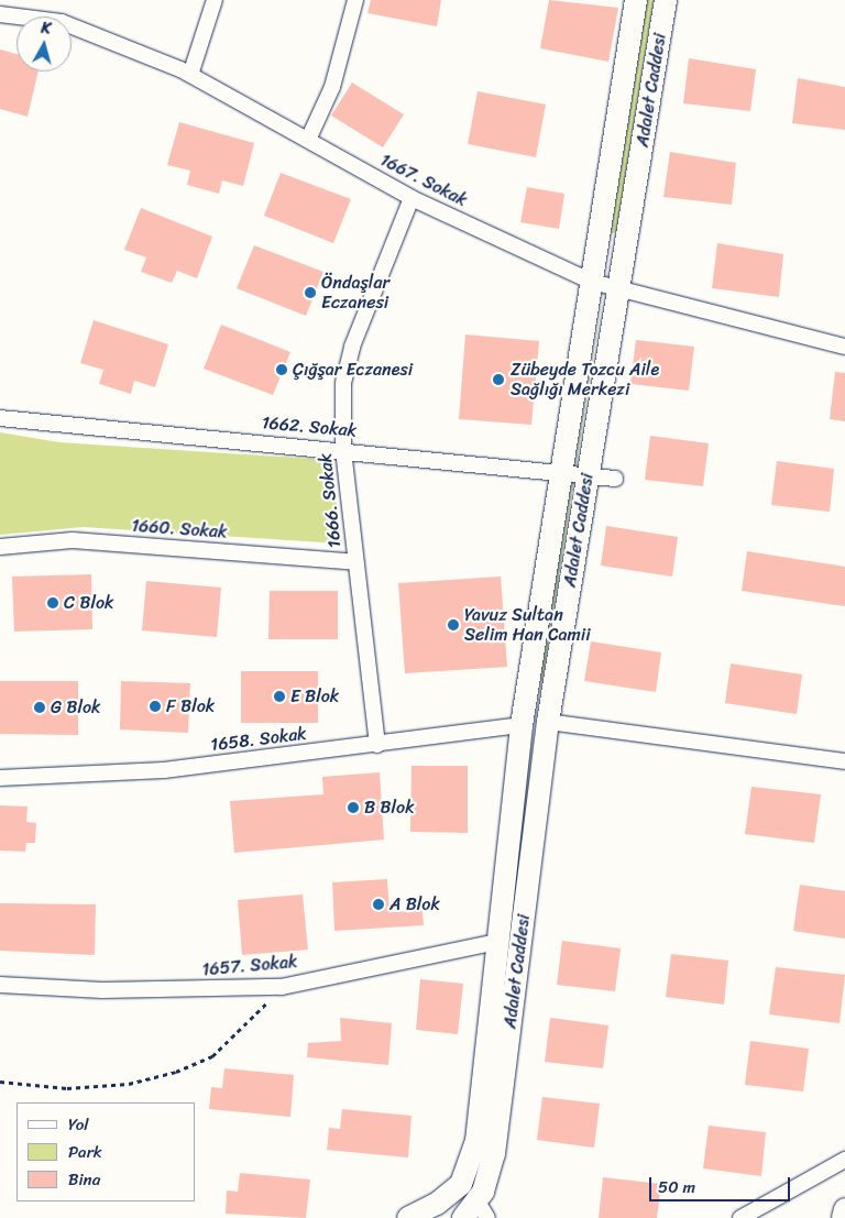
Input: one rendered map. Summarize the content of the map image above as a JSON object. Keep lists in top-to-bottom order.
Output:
{
  "streets": {
    "street": [
      "Adalet Caddesi",
      "1667. Sokak",
      "1662. Sokak",
      "1666. Sokak",
      "1660. Sokak",
      "1658. Sokak",
      "1657. Sokak"
    ]
  },
  "crossings": [
    ["Adalet Caddesi", "1667. Sokak"],
    ["Adalet Caddesi", "1662. Sokak"],
    ["1667. Sokak", "1666. Sokak"],
    ["1662. Sokak", "1666. Sokak"],
    ["1666. Sokak", "1660. Sokak"],
    ["1666. Sokak", "1658. Sokak"]
  ],
  "places": [
    "Öndaşlar Eczanesi",
    "Çığşar Eczanesi",
    "Zübeyde Tozcu Aile Sağlığı Merkezi",
    "C Blok",
    "Yavuz Sultan Selim Han Camii",
    "E Blok",
    "F Blok",
    "G Blok",
    "B Blok",
    "A Blok"
  ],
  "legend": ["Yol", "Park", "Bina"],
  "scale_bar": "50 m",
  "north": "top"
}
